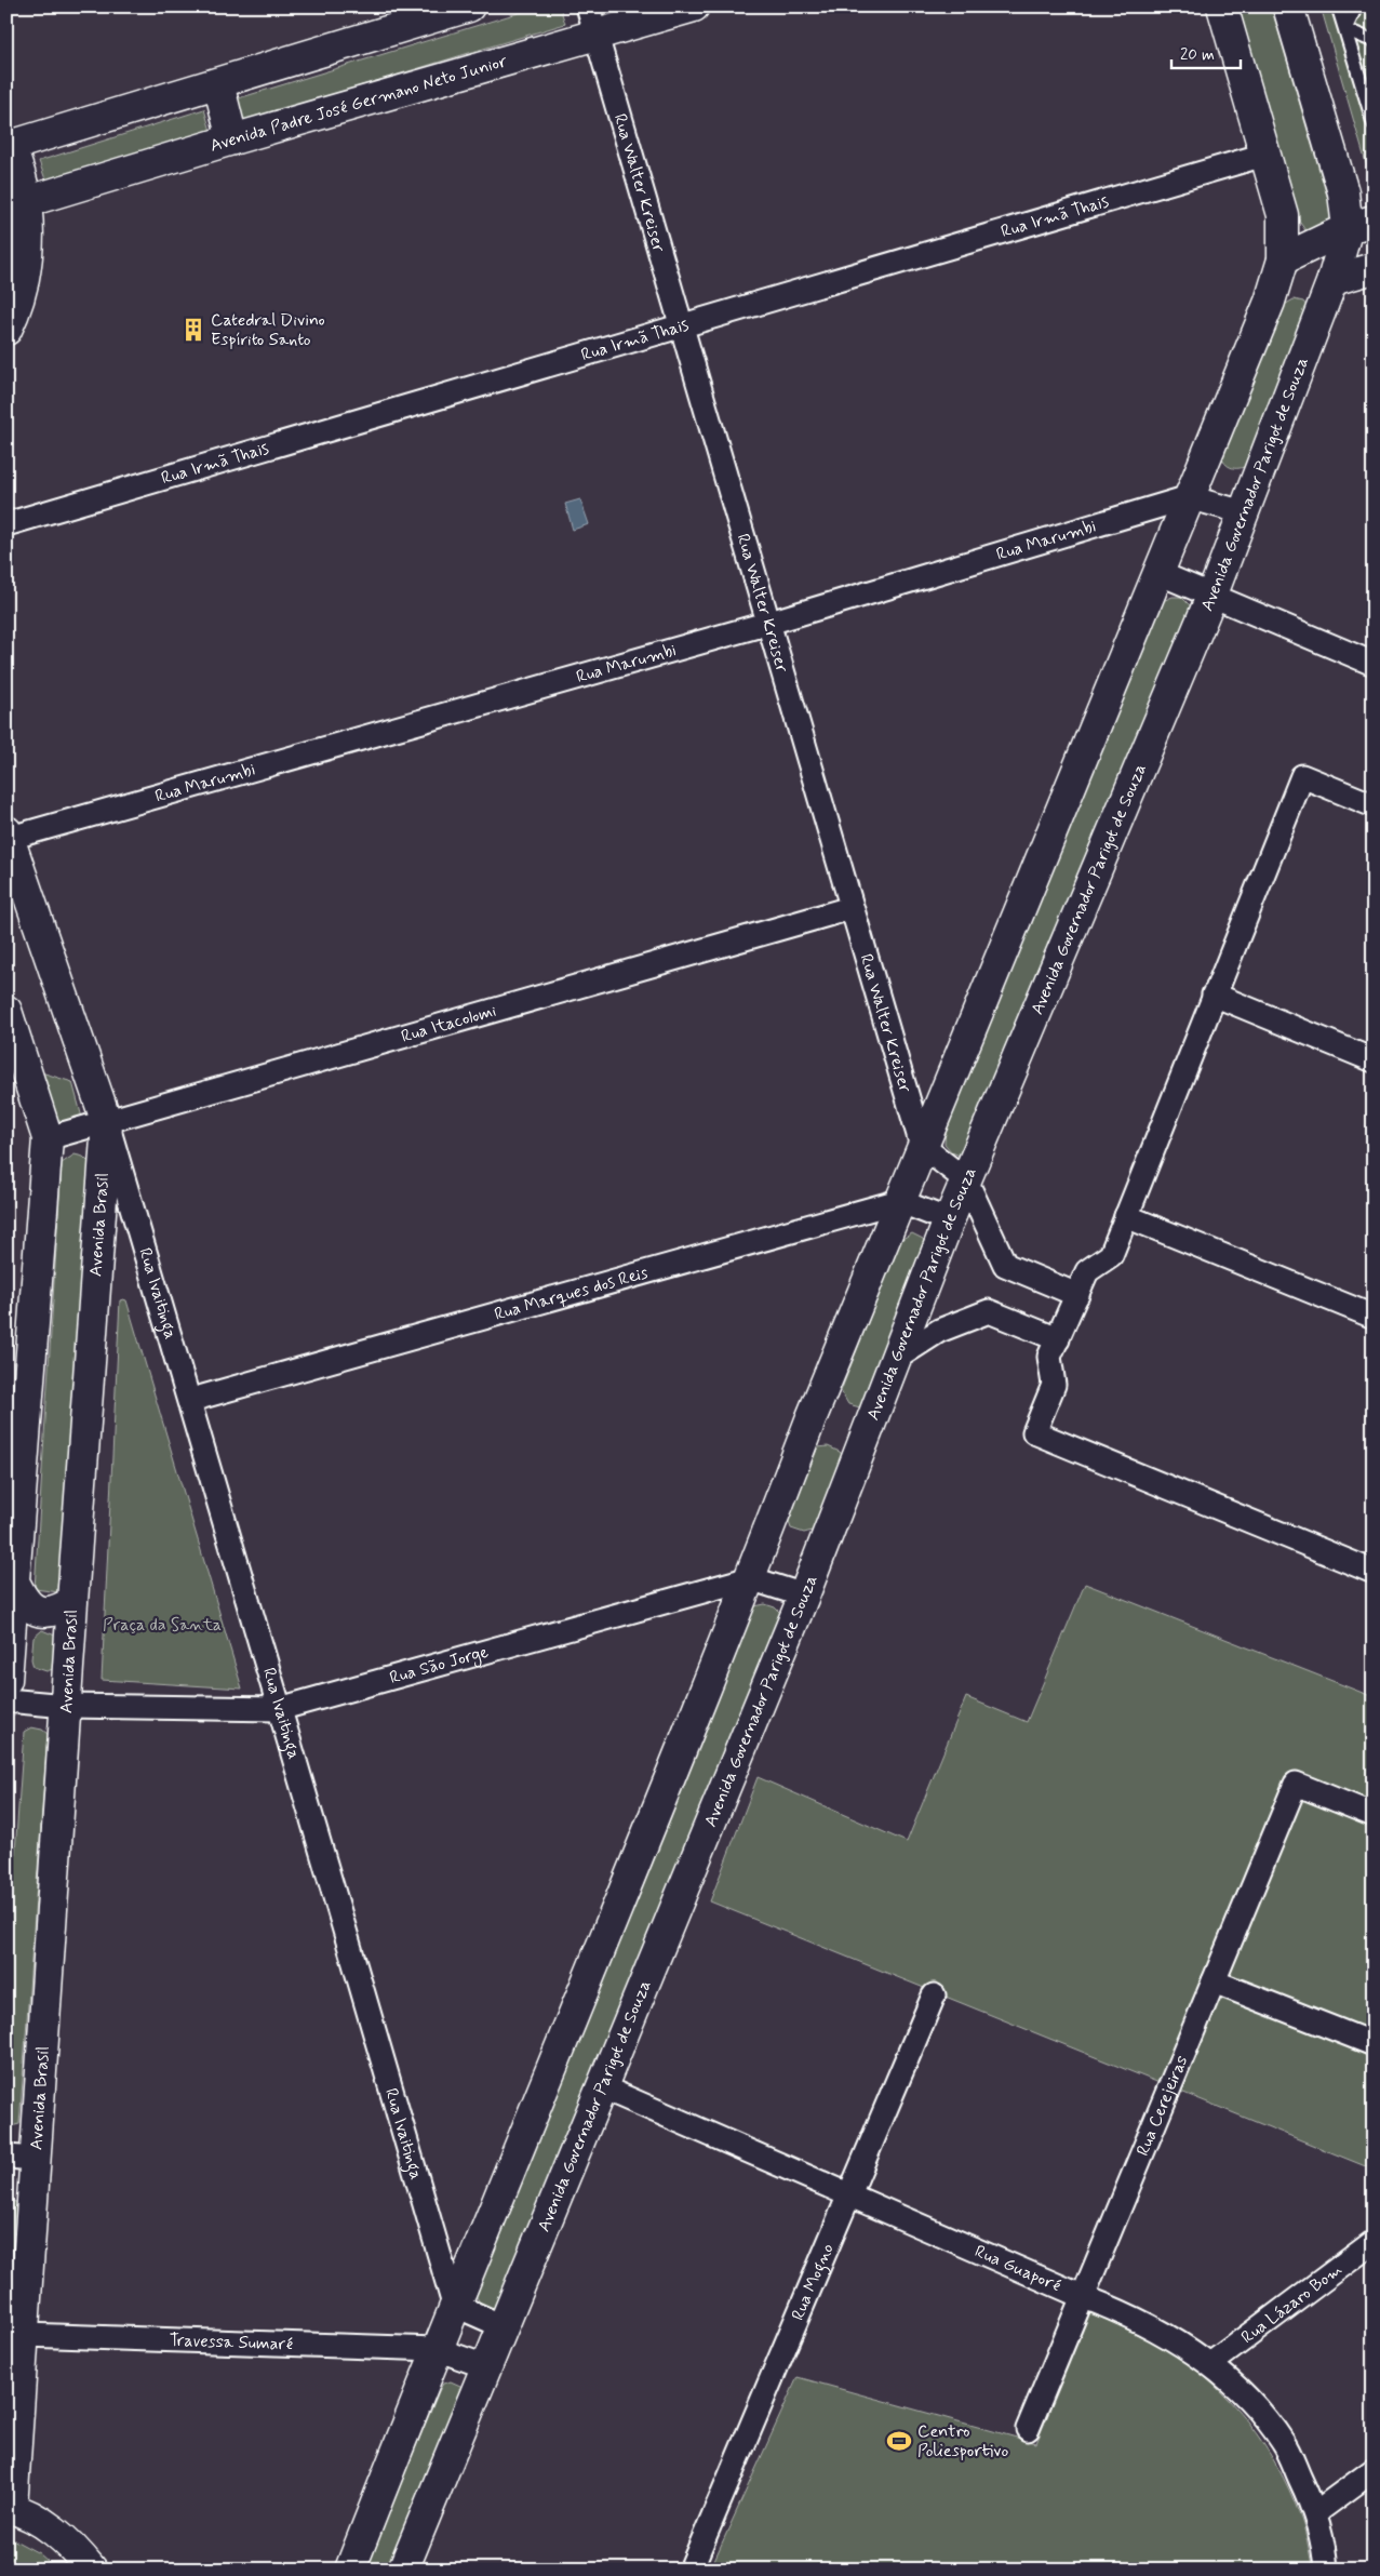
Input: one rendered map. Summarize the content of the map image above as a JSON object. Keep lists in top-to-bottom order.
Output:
{
  "streets": {
    "street": [
      "Avenida Padre José Germano Neto Junior",
      "Rua Walter Kreiser",
      "Rua Irmã Thais",
      "Avenida Governador Parigot de Souza",
      "Rua Marumbi",
      "Rua Itacolomi",
      "Avenida Brasil",
      "Rua Ivaitinga",
      "Rua Marques dos Reis",
      "Rua São Jorge",
      "Rua Cerejeiras",
      "Rua Guaporé",
      "Rua Mogno",
      "Rua Lázaro Bom",
      "Travessa Sumaré"
    ]
  },
  "crossings": [
    ["Avenida Padre José Germano Neto Junior", "Rua Walter Kreiser"],
    ["Rua Walter Kreiser", "Rua Irmã Thais"],
    ["Rua Walter Kreiser", "Rua Marumbi"],
    ["Rua Walter Kreiser", "Rua Itacolomi"],
    ["Avenida Governador Parigot de Souza", "Rua Guaporé"],
    ["Avenida Governador Parigot de Souza", "Travessa Sumaré"],
    ["Rua Marumbi", "Avenida Brasil"],
    ["Rua Itacolomi", "Avenida Brasil"],
    ["Rua Itacolomi", "Rua Ivaitinga"],
    ["Avenida Brasil", "Rua Ivaitinga"],
    ["Avenida Brasil", "Rua São Jorge"],
    ["Avenida Brasil", "Travessa Sumaré"],
    ["Rua Ivaitinga", "Rua Marques dos Reis"],
    ["Rua Ivaitinga", "Rua São Jorge"],
    ["Rua Cerejeiras", "Rua Guaporé"],
    ["Rua Guaporé", "Rua Mogno"],
    ["Rua Guaporé", "Rua Lázaro Bom"]
  ],
  "parks": ["Praça da Santa"],
  "places": {
    "building": ["Catedral Divino Espírito Santo"],
    "sports": ["Centro Poliesportivo"]
  },
  "scale_bar": "20 m"
}
